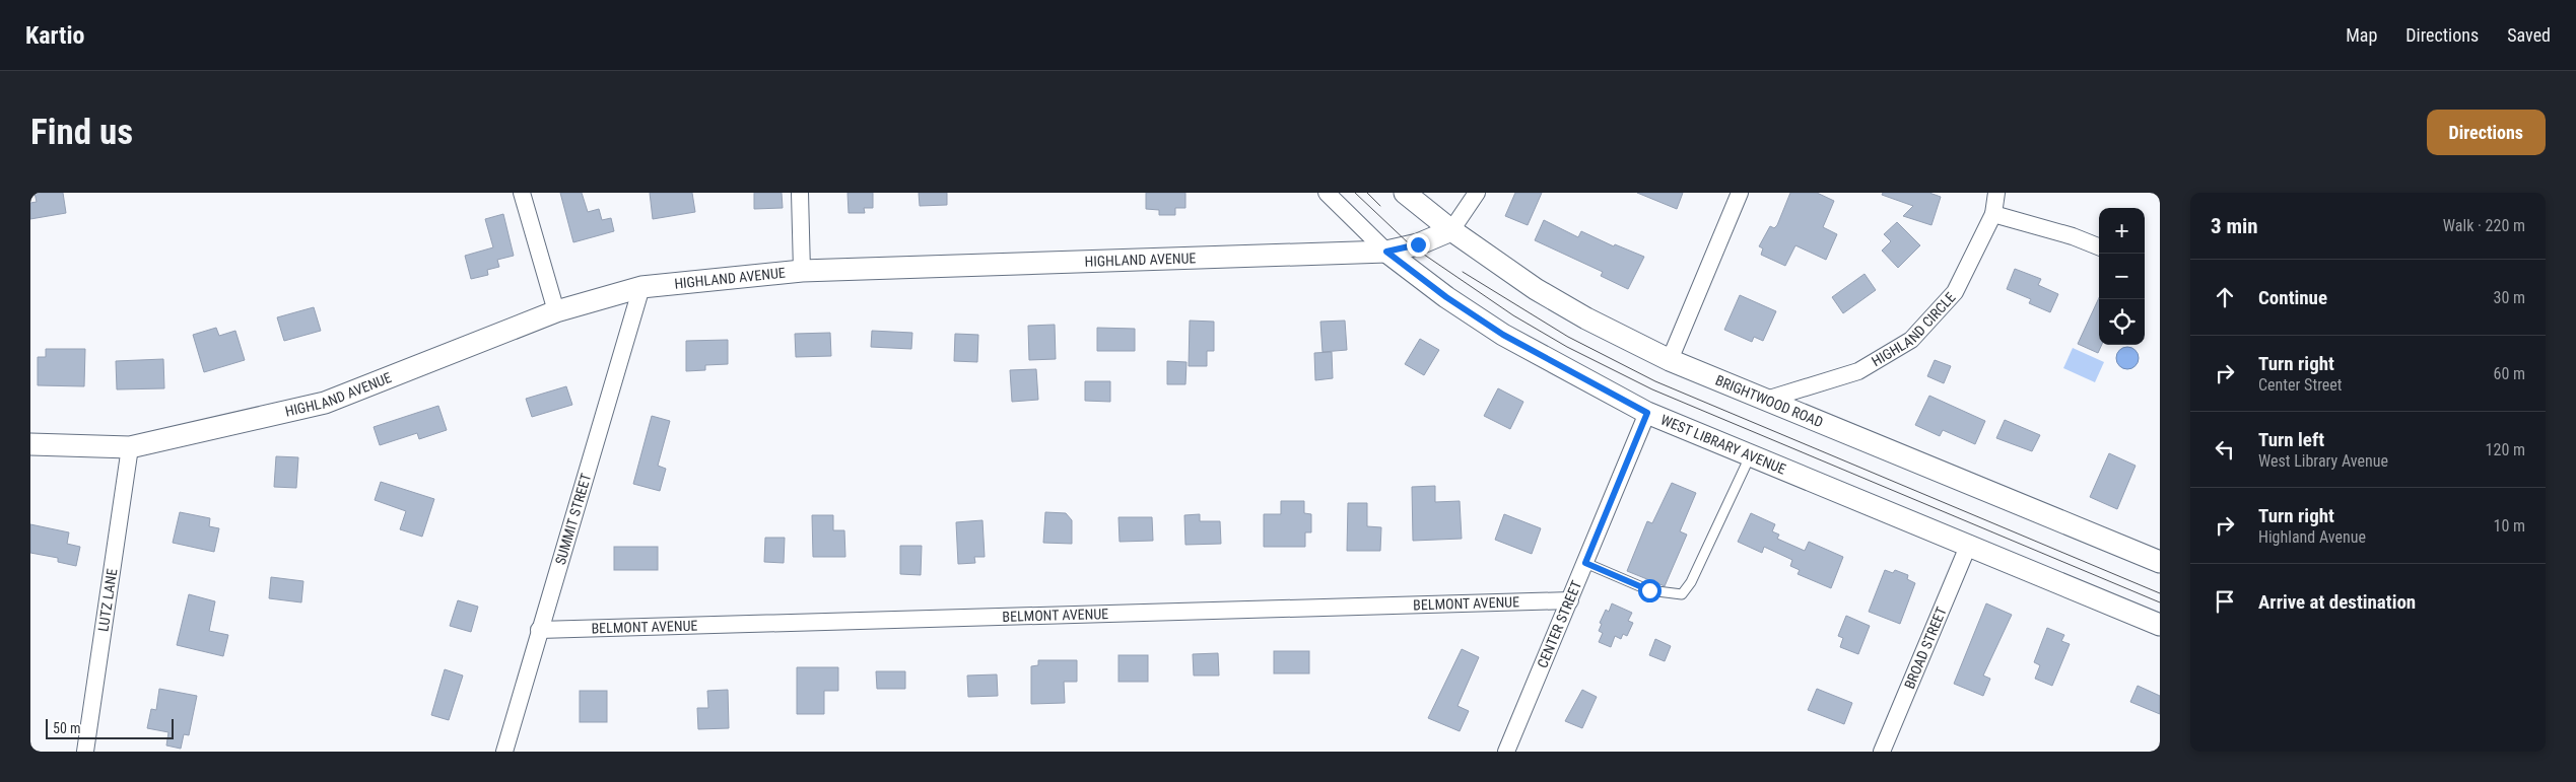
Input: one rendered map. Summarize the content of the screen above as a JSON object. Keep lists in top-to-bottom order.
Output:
{
  "streets": {
    "street": [
      "HIGHLAND AVENUE",
      "HIGHLAND CIRCLE",
      "BRIGHTWOOD ROAD",
      "WEST LIBRARY AVENUE",
      "SUMMIT STREET",
      "LUTZ LANE",
      "BELMONT AVENUE",
      "CENTER STREET",
      "BROAD STREET"
    ]
  },
  "crossings": [
    ["HIGHLAND AVENUE", "BRIGHTWOOD ROAD"],
    ["HIGHLAND AVENUE", "WEST LIBRARY AVENUE"],
    ["HIGHLAND AVENUE", "SUMMIT STREET"],
    ["HIGHLAND AVENUE", "LUTZ LANE"],
    ["HIGHLAND CIRCLE", "BRIGHTWOOD ROAD"],
    ["WEST LIBRARY AVENUE", "CENTER STREET"],
    ["WEST LIBRARY AVENUE", "BROAD STREET"],
    ["SUMMIT STREET", "BELMONT AVENUE"],
    ["BELMONT AVENUE", "CENTER STREET"]
  ],
  "scale_bar": "50 m",
  "page": {
    "header": "Kartio",
    "nav": ["Map", "Directions", "Saved"],
    "buttons": "Directions",
    "title": "Find us",
    "heading": ["3 min", "Walk · 220 m"],
    "map_buttons": ["+", "−"],
    "list": [
      ["Continue", "30 m"],
      ["Turn right", "Center Street", "60 m"],
      ["Turn left", "West Library Avenue", "120 m"],
      ["Turn right", "Highland Avenue", "10 m"],
      "Arrive at destination"
    ],
    "scale": "50 m"
  }
}
